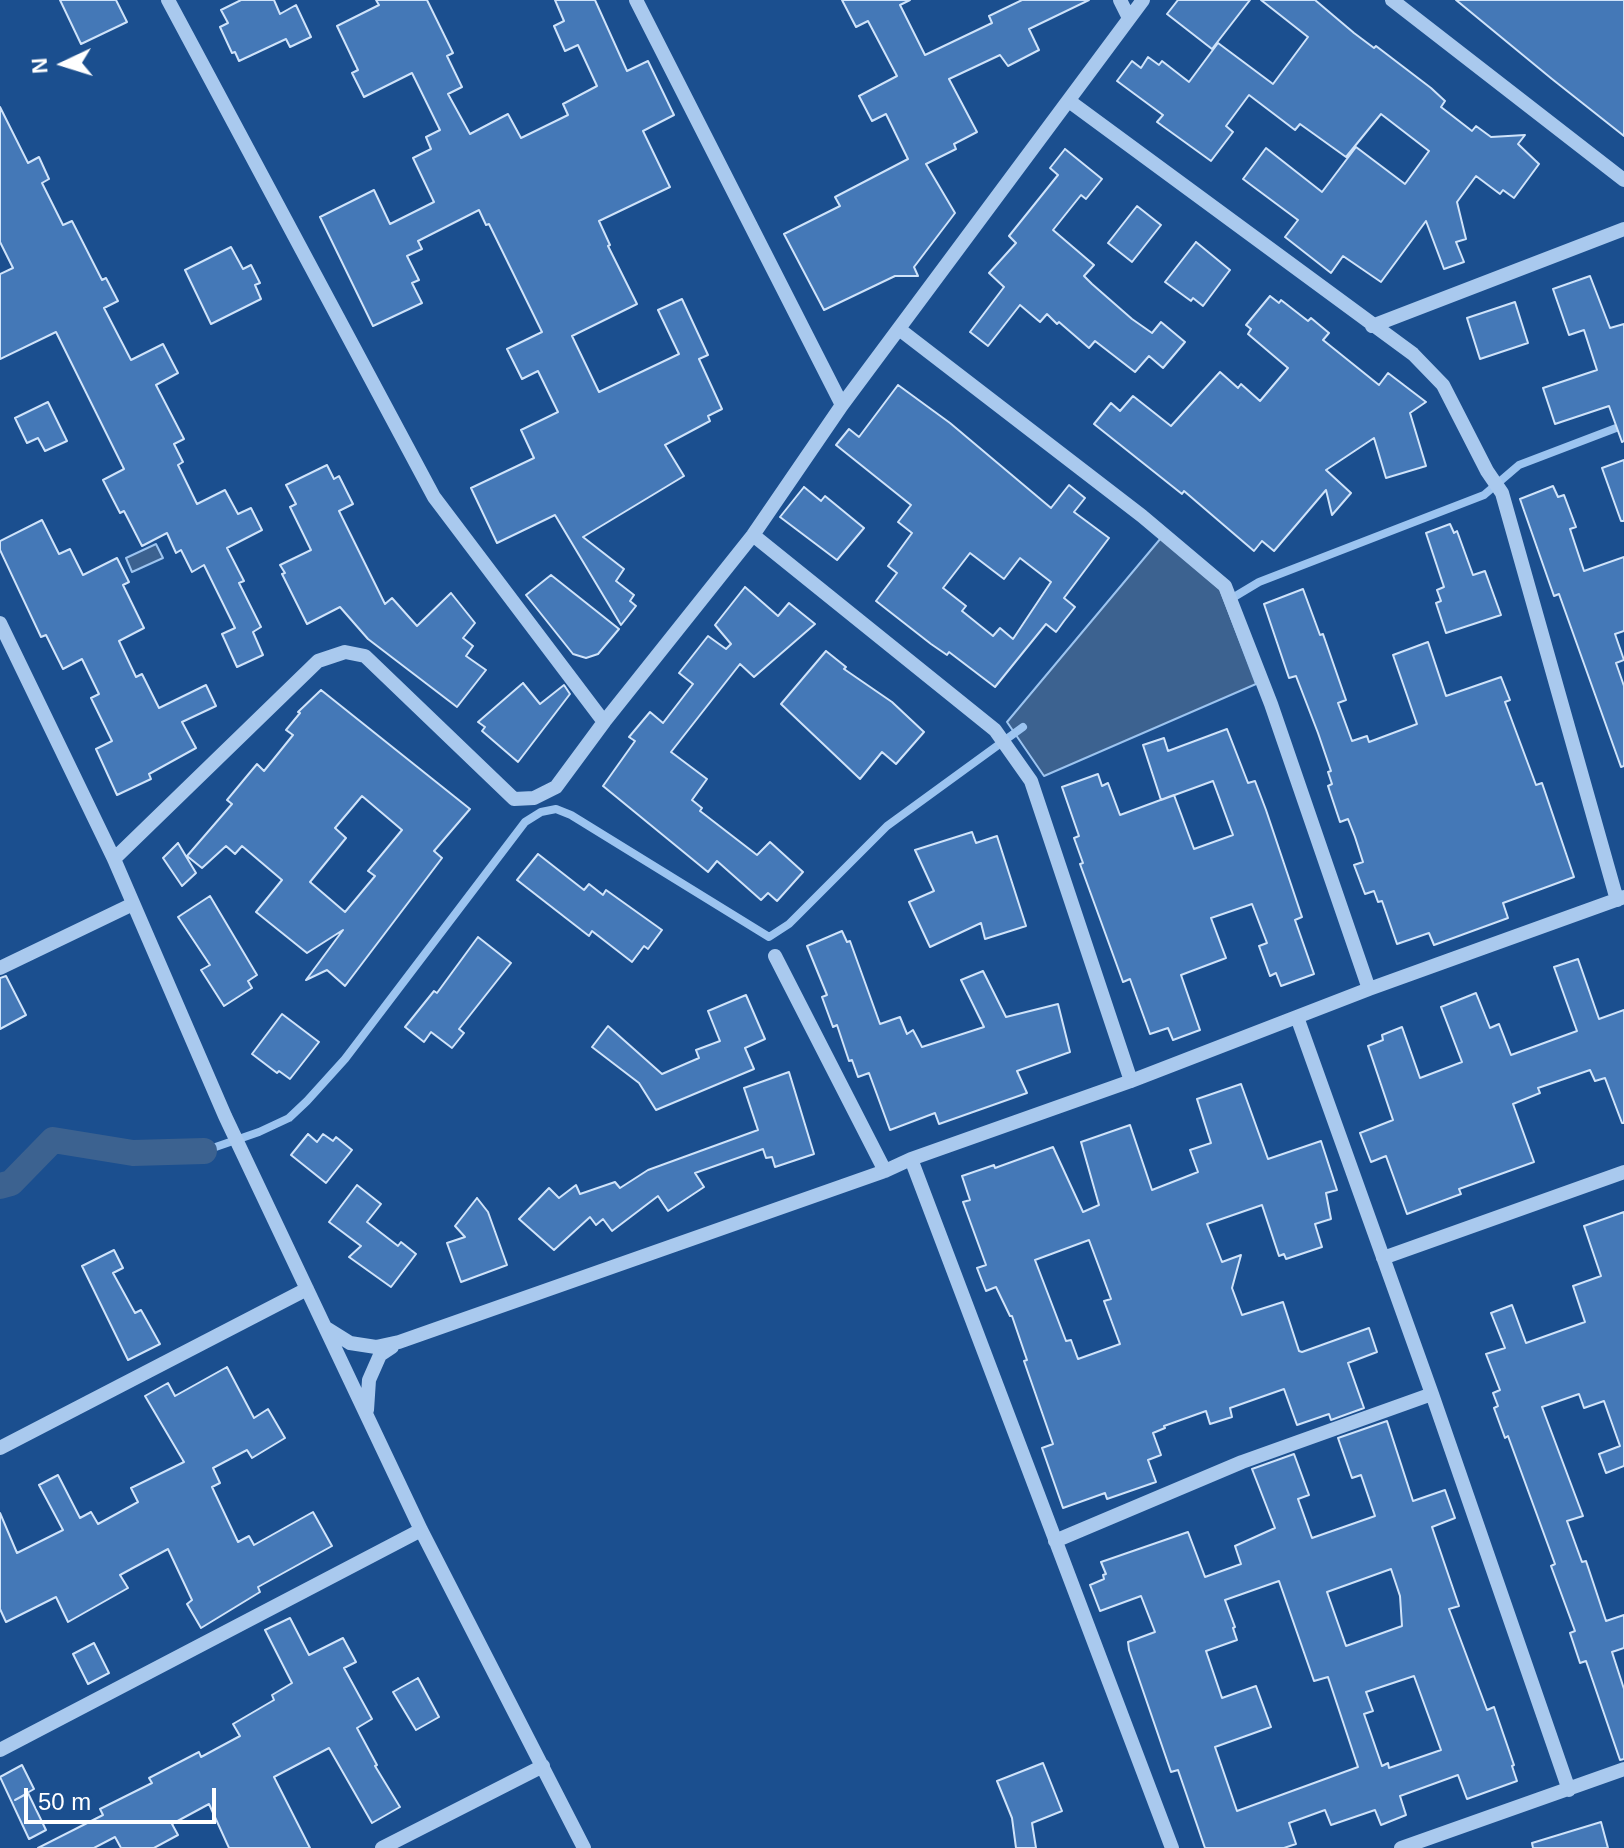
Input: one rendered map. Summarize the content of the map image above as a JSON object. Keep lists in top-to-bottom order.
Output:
{
  "scale_bar": "50 m",
  "north": "left"
}
